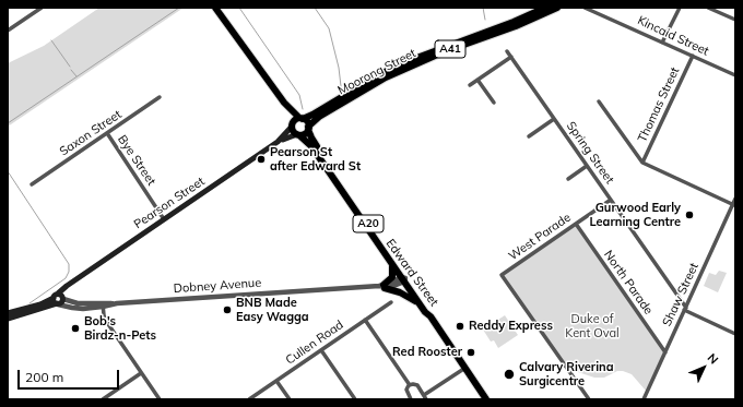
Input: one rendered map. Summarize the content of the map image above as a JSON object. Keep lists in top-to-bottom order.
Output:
{
  "streets": {
    "highway": [
      "A41",
      "Moorong Street",
      "A20",
      "Edward Street"
    ],
    "main road": ["Pearson Street", "Dobney Avenue"],
    "street": [
      "Kincaid Street",
      "Thomas Street",
      "Saxon Street",
      "Spring Street",
      "Bye Street",
      "West Parade",
      "North Parade",
      "Shaw Street",
      "Cullen Road"
    ]
  },
  "crossings": [
    ["Kincaid Street", "Thomas Street"],
    ["A41", "Moorong Street"],
    ["A41", "Pearson Street"],
    ["A41", "A20"],
    ["A41", "Edward Street"],
    ["Moorong Street", "Pearson Street"],
    ["Moorong Street", "A20"],
    ["Moorong Street", "Edward Street"],
    ["Saxon Street", "Bye Street"],
    ["Spring Street", "West Parade"],
    ["Spring Street", "Shaw Street"],
    ["Bye Street", "Pearson Street"],
    ["Pearson Street", "A20"],
    ["Pearson Street", "Edward Street"],
    ["Pearson Street", "Dobney Avenue"],
    ["A20", "Edward Street"],
    ["West Parade", "North Parade"],
    ["Edward Street", "Dobney Avenue"],
    ["North Parade", "Shaw Street"]
  ],
  "parks": ["Duke of Kent Oval"],
  "places": [
    "Pearson St after Edward St",
    "Gurwood Early Learning Centre",
    "BNB Made Easy Wagga",
    "Reddy Express",
    "Bob's Birdz-n-Pets",
    "Red Rooster",
    "Calvary Riverina Surgicentre"
  ],
  "scale_bar": "200 m",
  "north": "top right"
}
